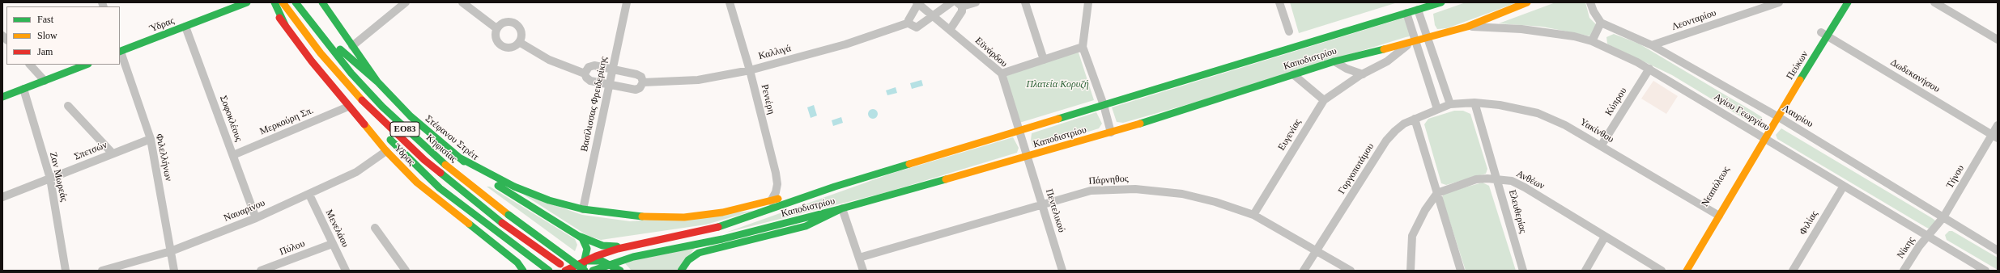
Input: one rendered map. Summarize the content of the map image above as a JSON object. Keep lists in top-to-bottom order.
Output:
{
  "streets": {
    "main road": [
      "Ύδρας",
      "Καποδιστρίου",
      "Πεύκων",
      "ΕΟ83",
      "Στέφανου Στρέιτ",
      "Κηφισίας",
      "Νεαπόλεως"
    ],
    "street": [
      "Λεονταρίου",
      "Καλλιγά",
      "Εϋνάρδου",
      "Δωδεκανήσου",
      "Ρενιέρη",
      "Κύπρου",
      "Βασίλισσας Φρειδερίκης",
      "Αγίου Γεωργίου",
      "Λαυρίου",
      "Σοφοκλέους",
      "Μερκούρη Σπ.",
      "Υακίνθου",
      "Ευγενίας",
      "Σπετσών",
      "Φιλελλήνων",
      "Γοργοποτάμου",
      "Ζαν Μωρεάς",
      "Τήνου",
      "Πάρνηθος",
      "Ανθέων",
      "Ναυαρίνου",
      "Πεντελικού",
      "Ελευθερίας",
      "Φιλίας",
      "Μενελάου",
      "Πύλου",
      "Νίκης"
    ]
  },
  "crossings": [
    ["Λεονταρίου", "Λαυρίου"],
    ["Ύδρας", "Σοφοκλέους"],
    ["Ύδρας", "Μερκούρη Σπ."],
    ["Ύδρας", "Φιλελλήνων"],
    ["Ύδρας", "Ναυαρίνου"],
    ["Καλλιγά", "Εϋνάρδου"],
    ["Καλλιγά", "Ρενιέρη"],
    ["Καλλιγά", "Βασίλισσας Φρειδερίκης"],
    ["Εϋνάρδου", "Καποδιστρίου"],
    ["Εϋνάρδου", "Πεντελικού"],
    ["Καποδιστρίου", "Αγίου Γεωργίου"],
    ["Καποδιστρίου", "Στέφανου Στρέιτ"],
    ["Καποδιστρίου", "Πεντελικού"],
    ["Πεύκων", "Δωδεκανήσου"],
    ["Πεύκων", "Λαυρίου"],
    ["Πεύκων", "Νεαπόλεως"],
    ["Δωδεκανήσου", "Τήνου"],
    ["Κύπρου", "Αγίου Γεωργίου"],
    ["Κύπρου", "Υακίνθου"],
    ["Αγίου Γεωργίου", "Τήνου"],
    ["Αγίου Γεωργίου", "Νεαπόλεως"],
    ["Αγίου Γεωργίου", "Φιλίας"],
    ["Αγίου Γεωργίου", "Νίκης"],
    ["Λαυρίου", "Τήνου"],
    ["Λαυρίου", "Νεαπόλεως"],
    ["Σοφοκλέους", "Μερκούρη Σπ."],
    ["Σοφοκλέους", "Ναυαρίνου"],
    ["Υακίνθου", "Γοργοποτάμου"],
    ["Υακίνθου", "Νεαπόλεως"],
    ["Υακίνθου", "Ελευθερίας"],
    ["Ευγενίας", "Πάρνηθος"],
    ["Σπετσών", "Φιλελλήνων"],
    ["Σπετσών", "Ζαν Μωρεάς"],
    ["Φιλελλήνων", "Ναυαρίνου"],
    ["Γοργοποτάμου", "Πάρνηθος"],
    ["Τήνου", "Νίκης"],
    ["Πάρνηθος", "Πεντελικού"],
    ["Ανθέων", "Ελευθερίας"],
    ["Ναυαρίνου", "Μενελάου"],
    ["Μενελάου", "Πύλου"]
  ],
  "parks": ["Πλατεία Κορυζή"],
  "legend": ["Fast", "Slow", "Jam"]
}
